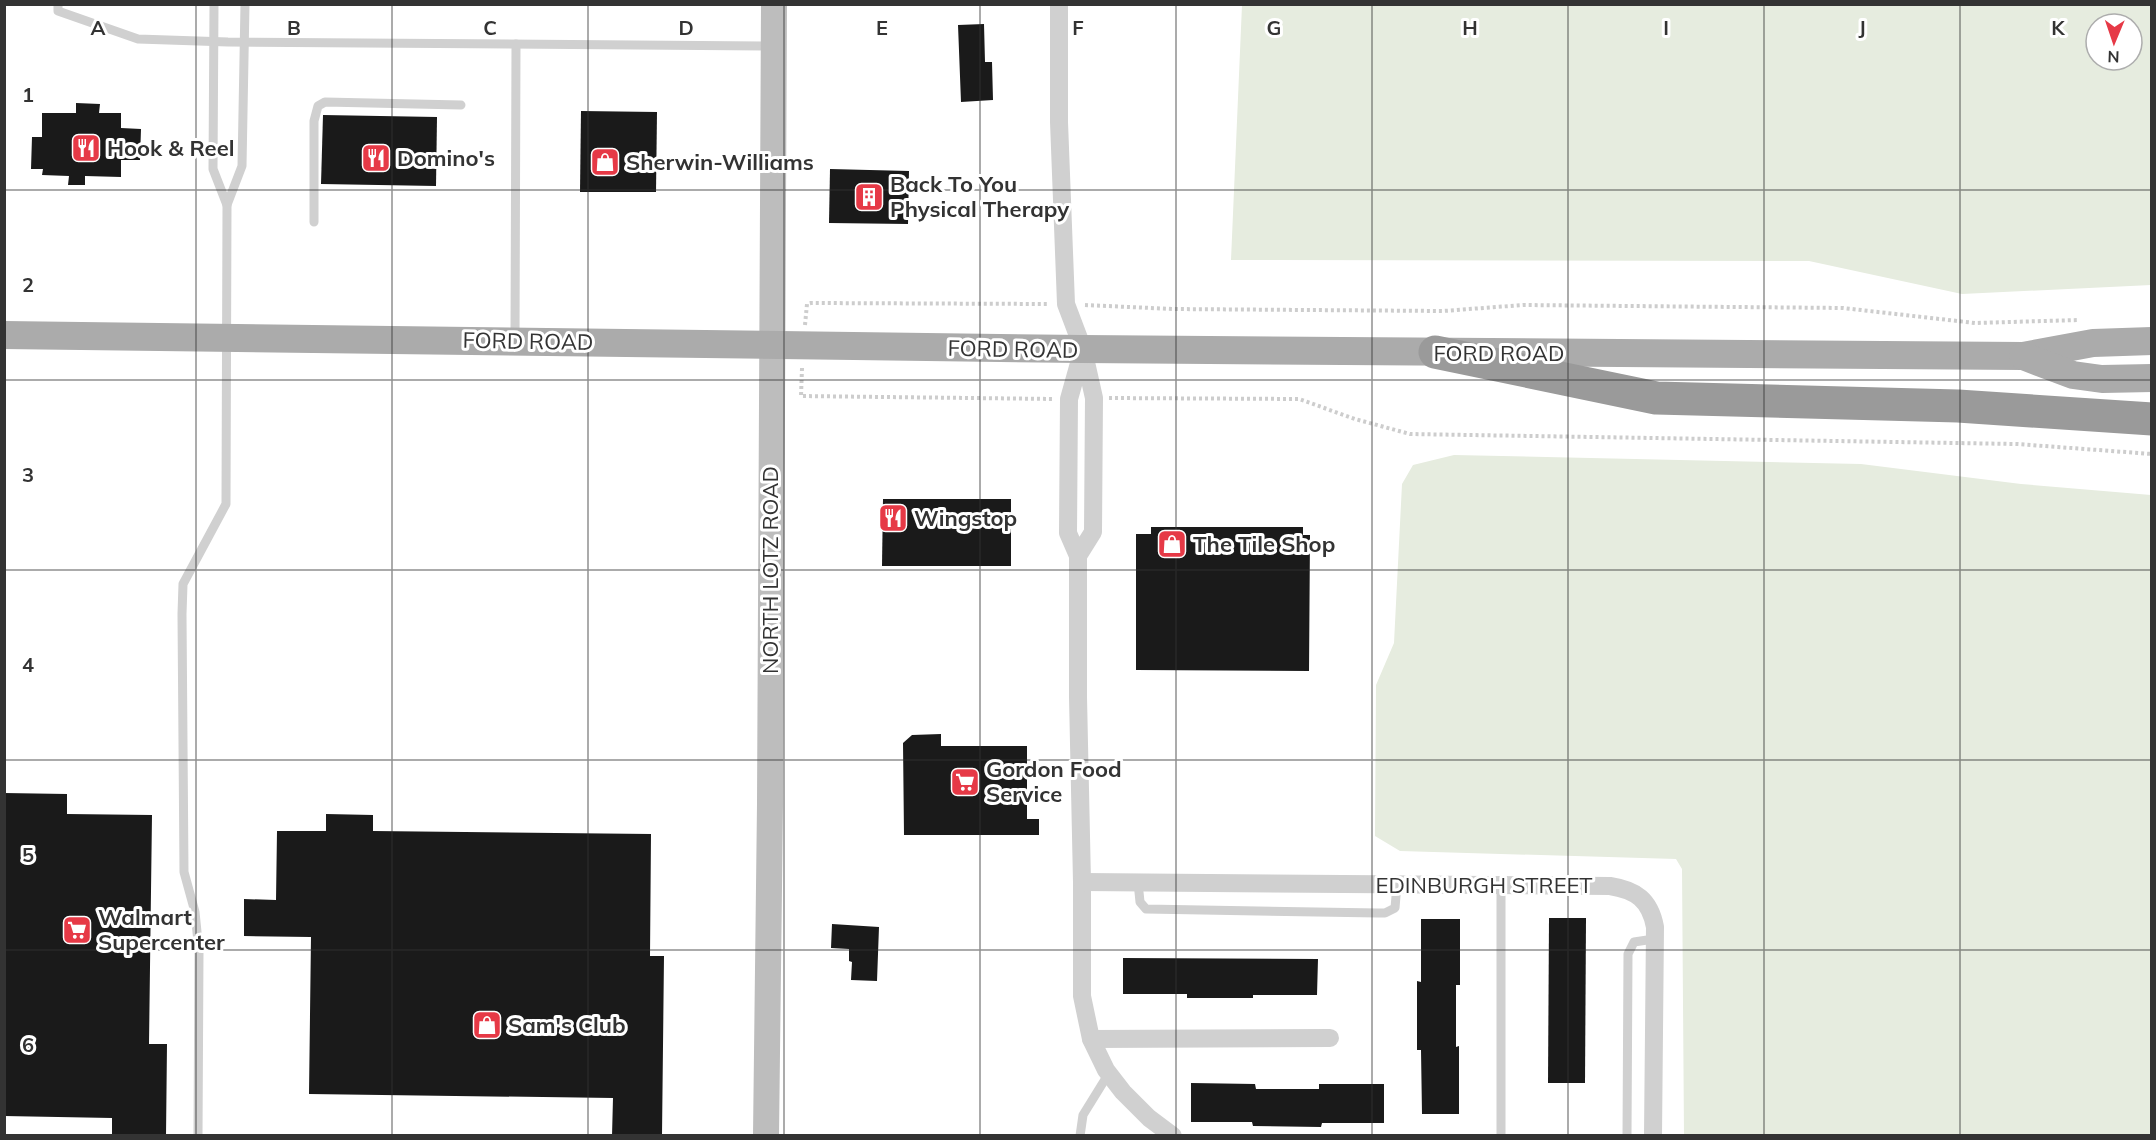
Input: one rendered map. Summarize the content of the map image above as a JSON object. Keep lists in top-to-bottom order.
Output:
{
  "streets": {
    "main road": ["FORD ROAD"],
    "street": ["NORTH LOTZ ROAD", "EDINBURGH STREET"]
  },
  "crossings": [
    ["FORD ROAD", "NORTH LOTZ ROAD"]
  ],
  "places": {
    "restaurant": ["Hook & Reel", "Domino's", "Wingstop"],
    "shop": ["Sherwin-Williams", "The Tile Shop", "Sam's Club"],
    "building": ["Back To You Physical Therapy"],
    "supermarket": ["Gordon Food Service", "Walmart Supercenter"]
  },
  "north": "bottom",
  "grid": {
    "columns": [
      "A",
      "B",
      "C",
      "D",
      "E",
      "F",
      "G",
      "H",
      "I",
      "J",
      "K"
    ],
    "rows": [
      "1",
      "2",
      "3",
      "4",
      "5",
      "6"
    ]
  }
}
